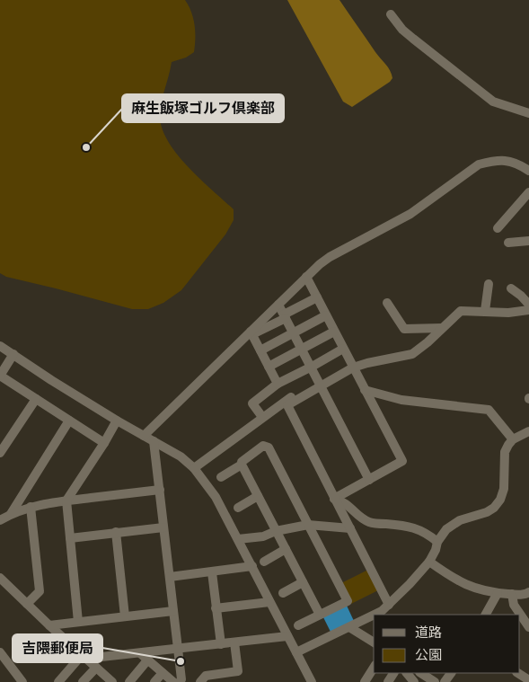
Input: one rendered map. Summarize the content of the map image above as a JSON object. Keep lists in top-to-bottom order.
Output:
{
  "places": ["麻生飯塚ゴルフ倶楽部", "吉隈郵便局"],
  "legend": ["道路", "公園"]
}
